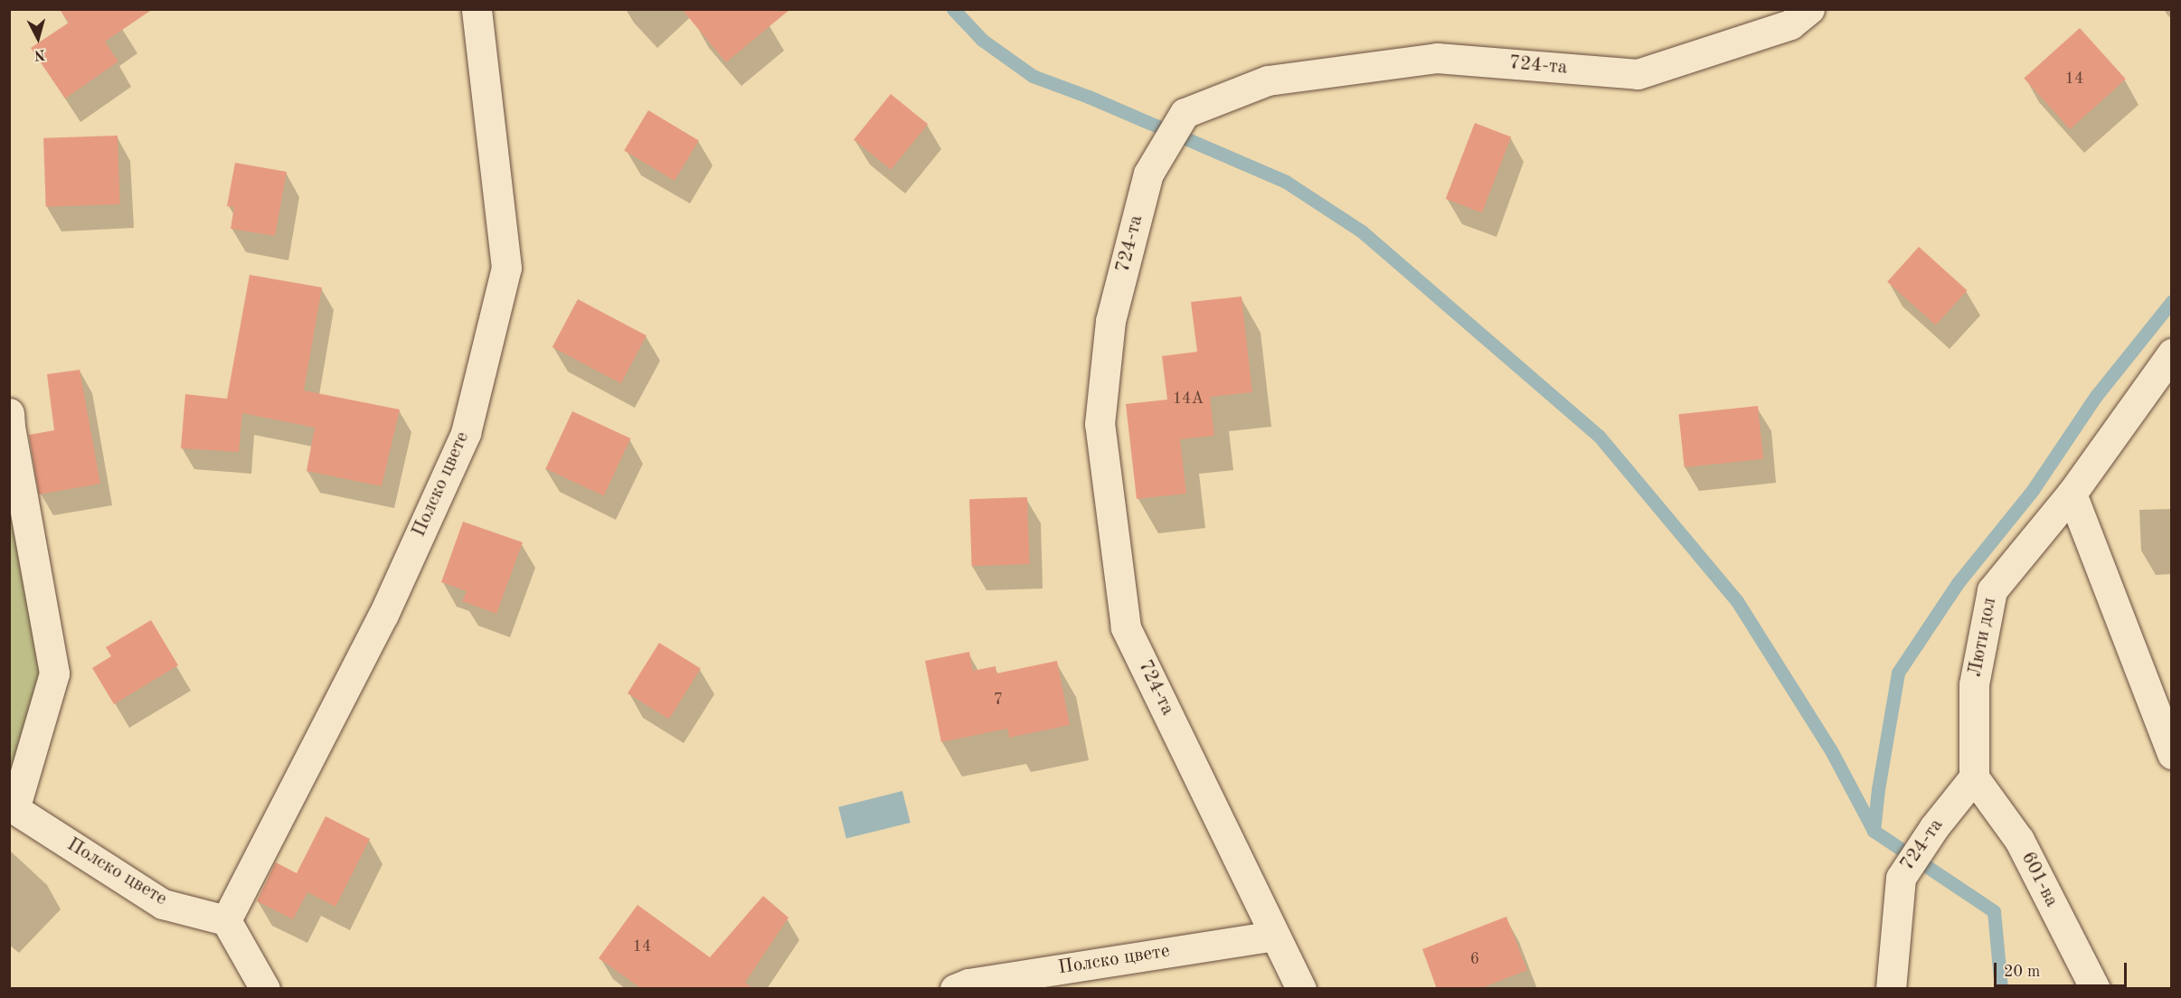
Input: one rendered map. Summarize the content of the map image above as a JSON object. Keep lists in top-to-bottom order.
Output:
{
  "streets": {
    "street": [
      "724-та",
      "Полско цвете",
      "Люти дол",
      "601-ва"
    ]
  },
  "crossings": [
    ["724-та", "Полско цвете"],
    ["724-та", "Люти дол"],
    ["724-та", "601-ва"],
    ["Люти дол", "601-ва"]
  ],
  "house_numbers": [
    "14",
    "14А",
    "7",
    "14",
    "6"
  ],
  "scale_bar": "20 m",
  "north": "bottom"
}
